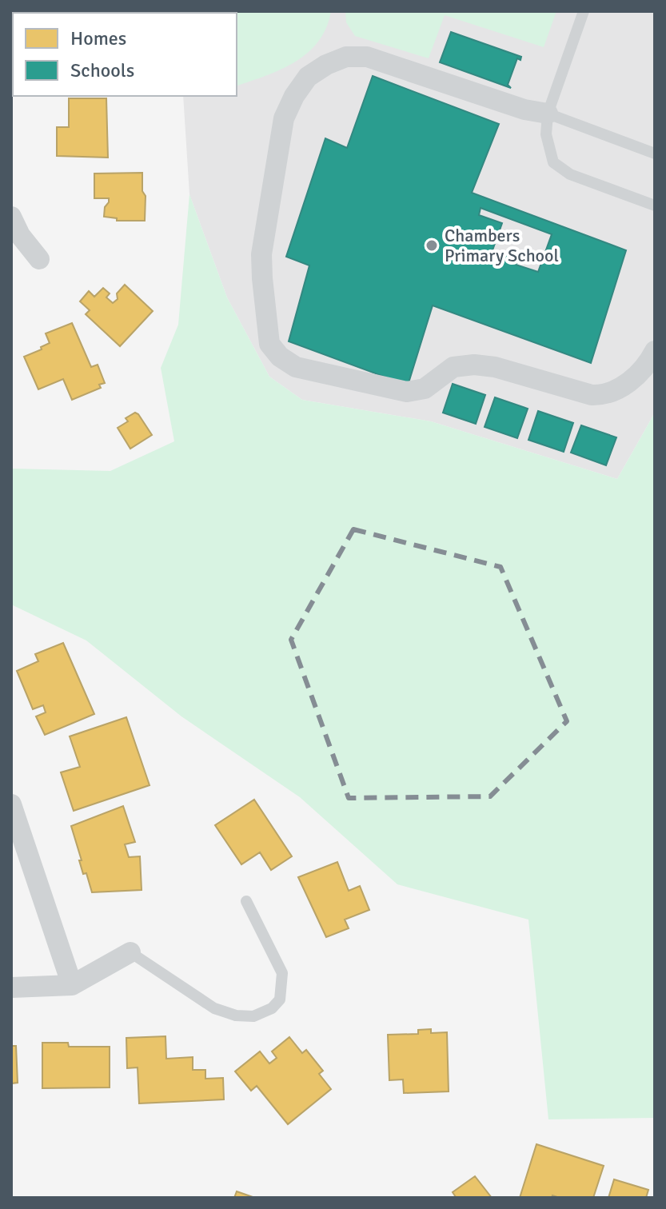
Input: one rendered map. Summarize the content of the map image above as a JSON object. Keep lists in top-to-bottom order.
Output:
{
  "places": ["Chambers Primary School"],
  "legend": ["Homes", "Schools"]
}
